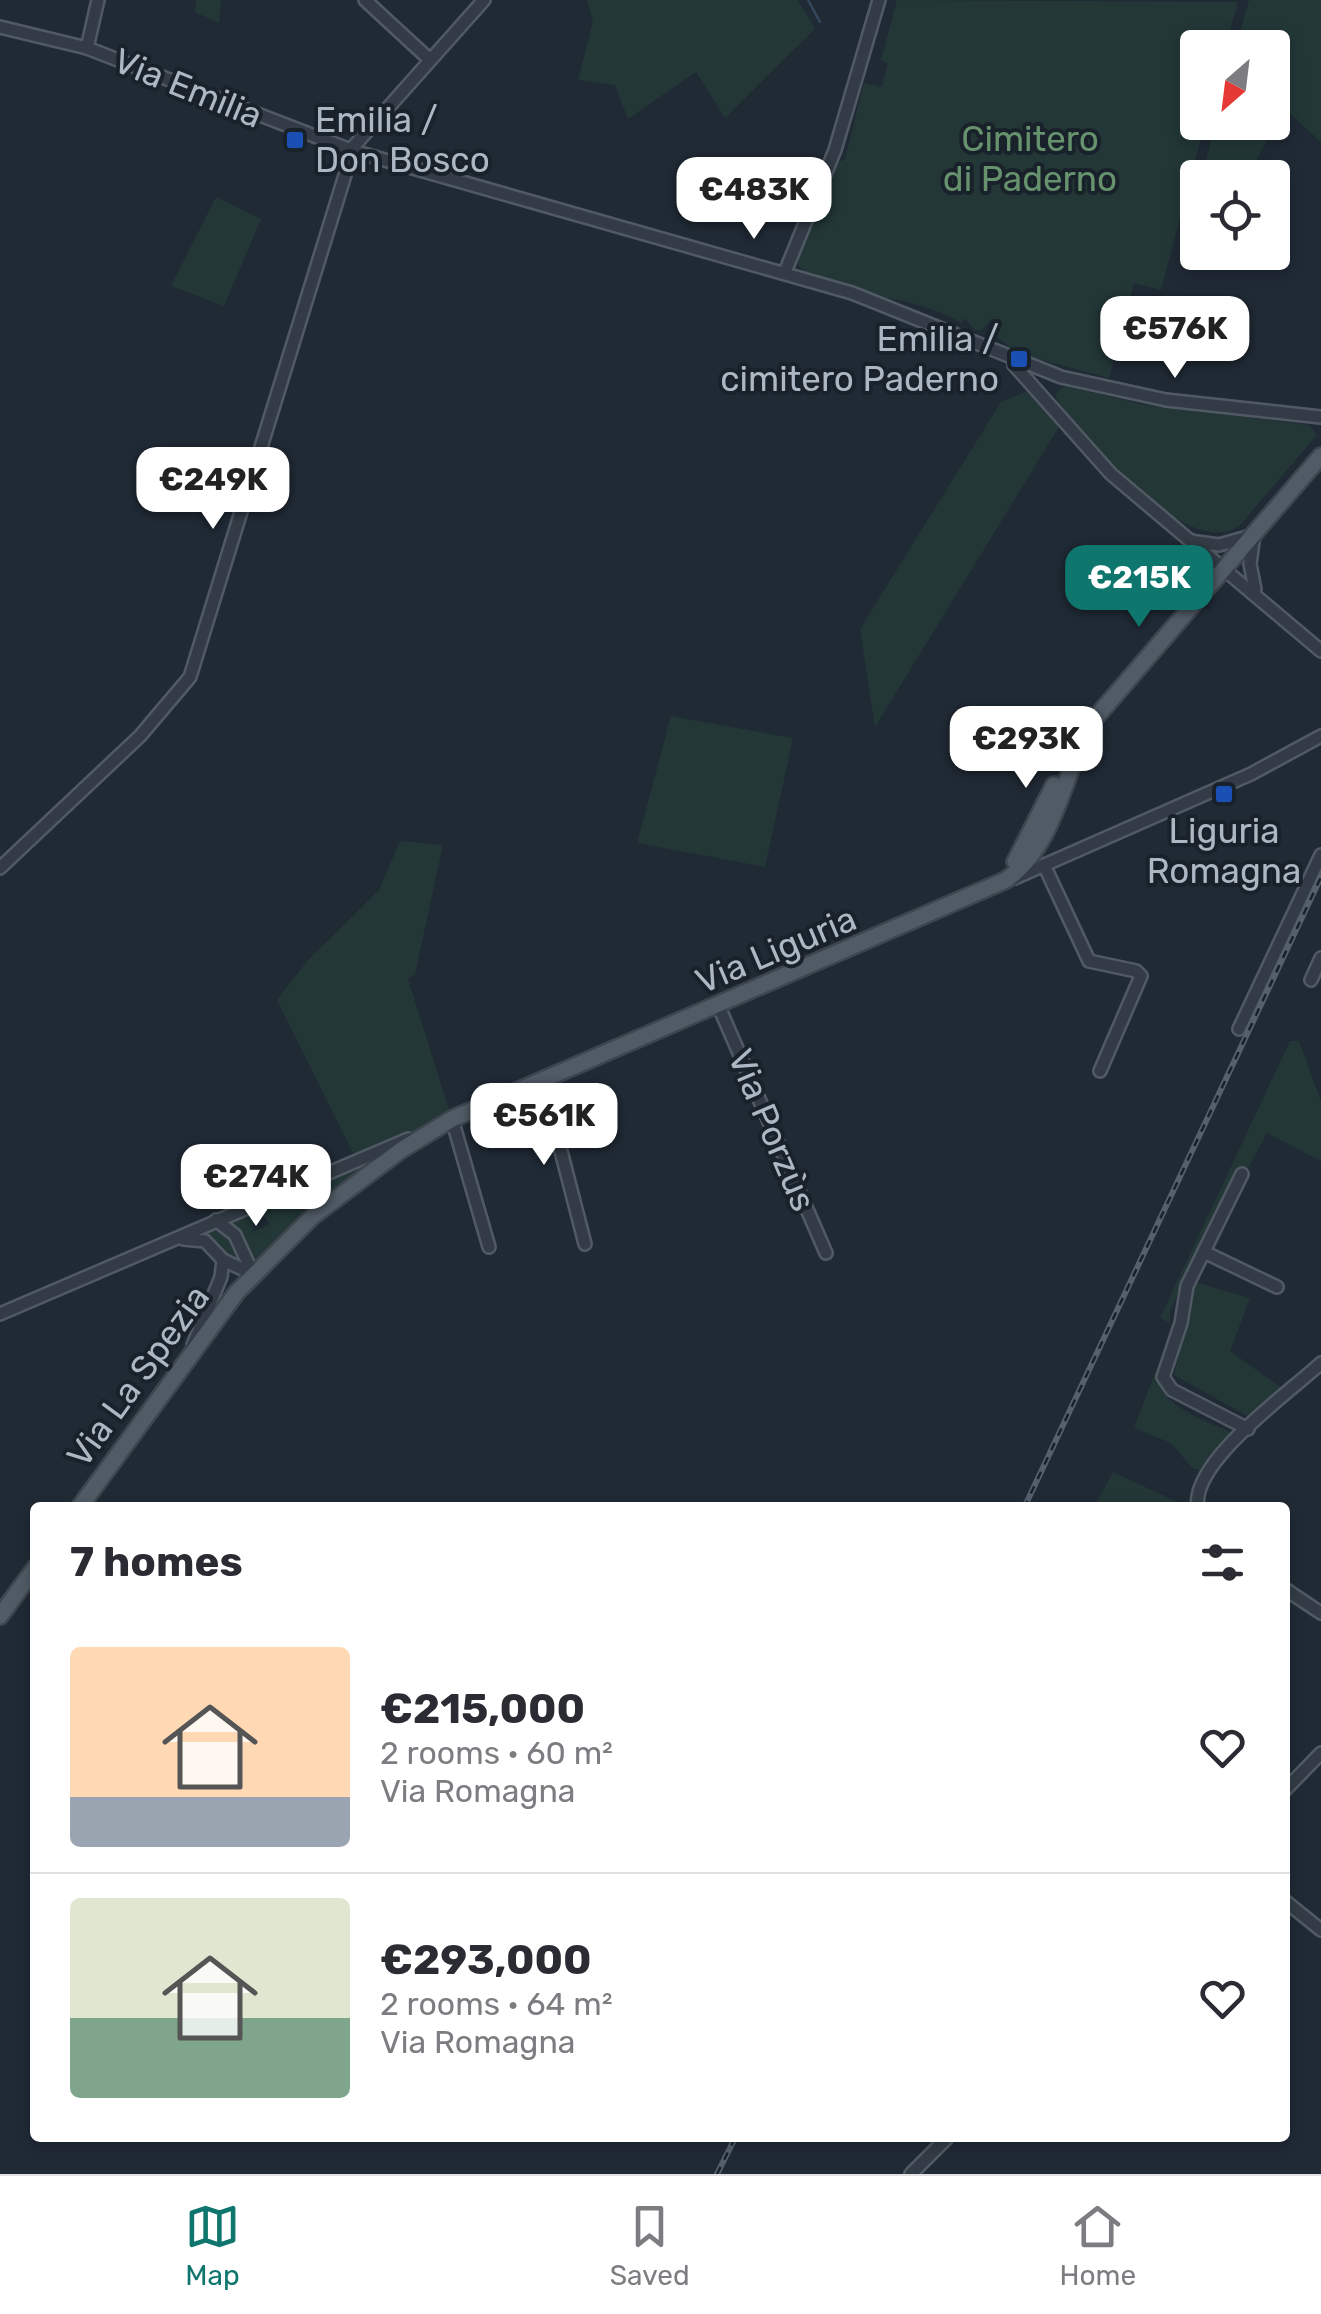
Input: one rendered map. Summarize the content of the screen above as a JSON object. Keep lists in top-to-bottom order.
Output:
{
  "streets": {
    "main road": ["Via Liguria", "Via La Spezia"],
    "street": ["Via Emilia", "Via Porzùs"]
  },
  "crossings": [
    ["Via Liguria", "Via Porzùs"],
    ["Via Liguria", "Via La Spezia"]
  ],
  "parks": ["Cimitero di Paderno"],
  "places": {
    "transit": ["Emilia / Don Bosco", "Emilia / cimitero Paderno", "Liguria Romagna"]
  },
  "north": "bottom left",
  "page": {
    "price": [
      "€483K",
      "€576K",
      "€249K",
      "€215K",
      "€293K",
      "€561K",
      "€274K"
    ],
    "heading": "7 homes",
    "list": [
      {
        "name": "€215,000",
        "note": "2 rooms · 60 m² · Via Romagna"
      },
      {
        "name": "€293,000",
        "note": "2 rooms · 64 m² · Via Romagna"
      }
    ],
    "tabs": ["Map", "Saved", "Home"]
  }
}
